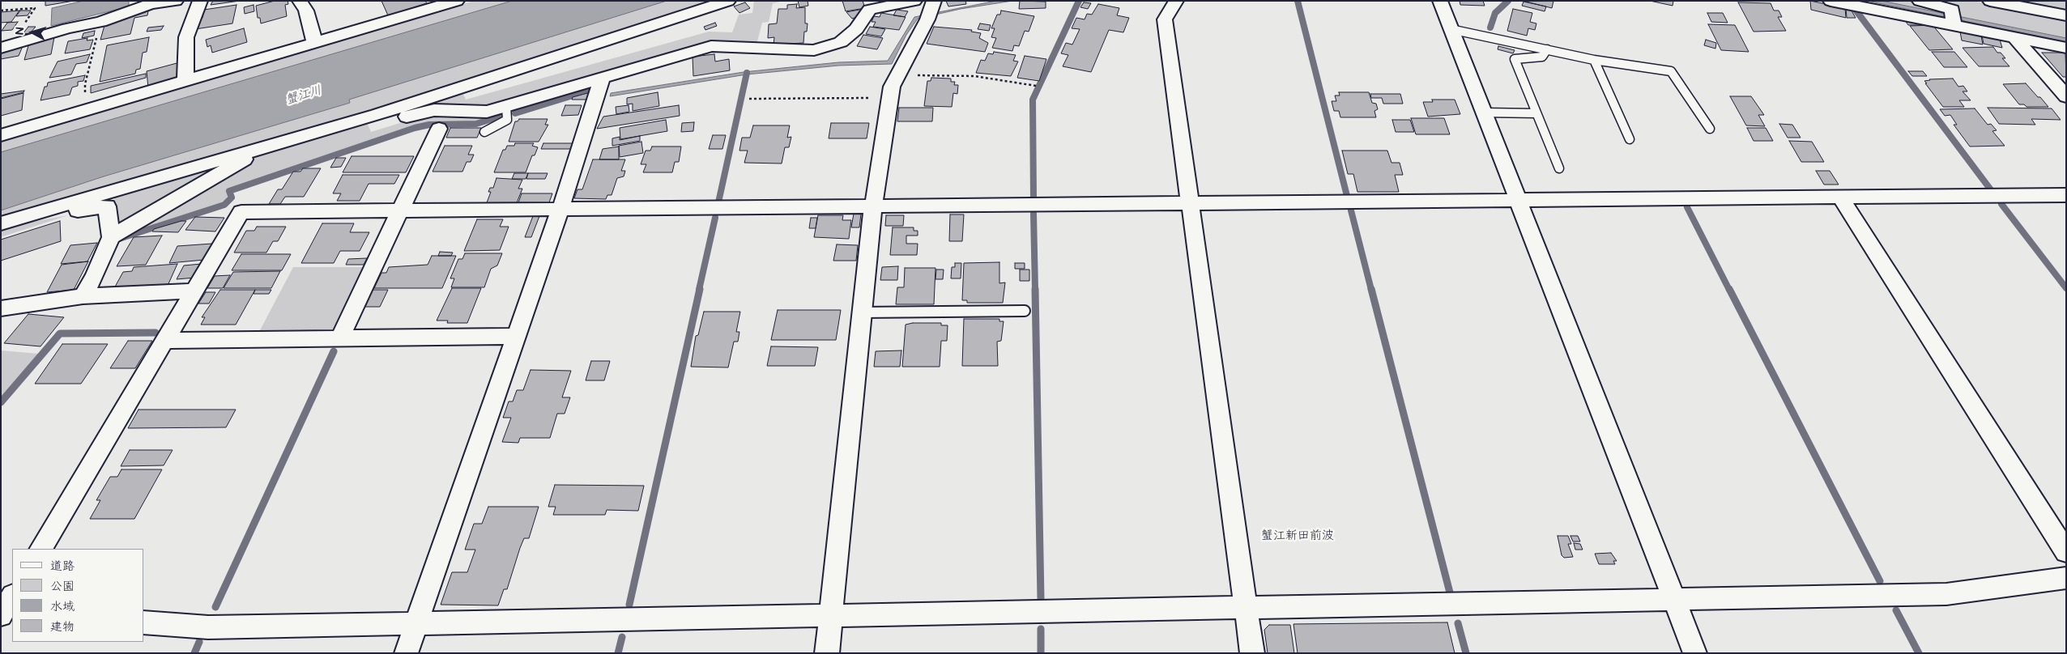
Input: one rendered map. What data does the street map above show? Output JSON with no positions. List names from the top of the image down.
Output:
{
  "districts": ["蟹江新田前波"],
  "water": ["蟹江川"],
  "legend": [
    "道路",
    "公園",
    "水域",
    "建物"
  ],
  "north": "left"
}
